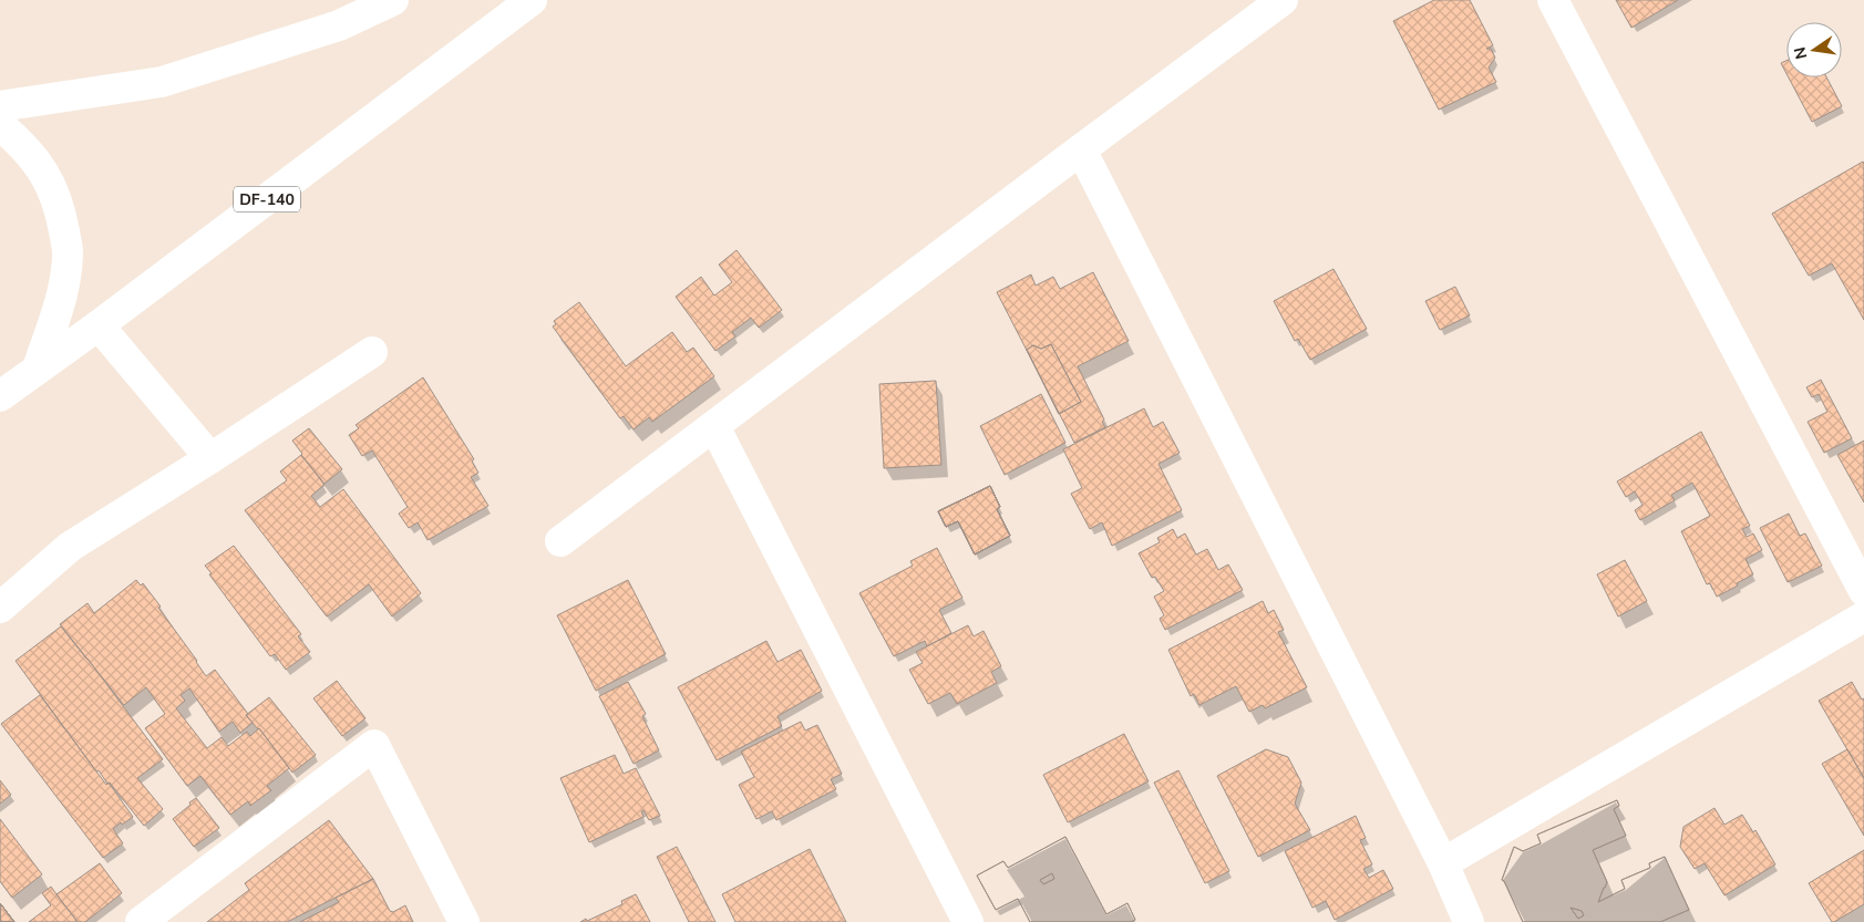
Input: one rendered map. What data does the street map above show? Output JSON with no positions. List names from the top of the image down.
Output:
{
  "streets": {
    "street": ["DF-140"]
  },
  "north": "left"
}
